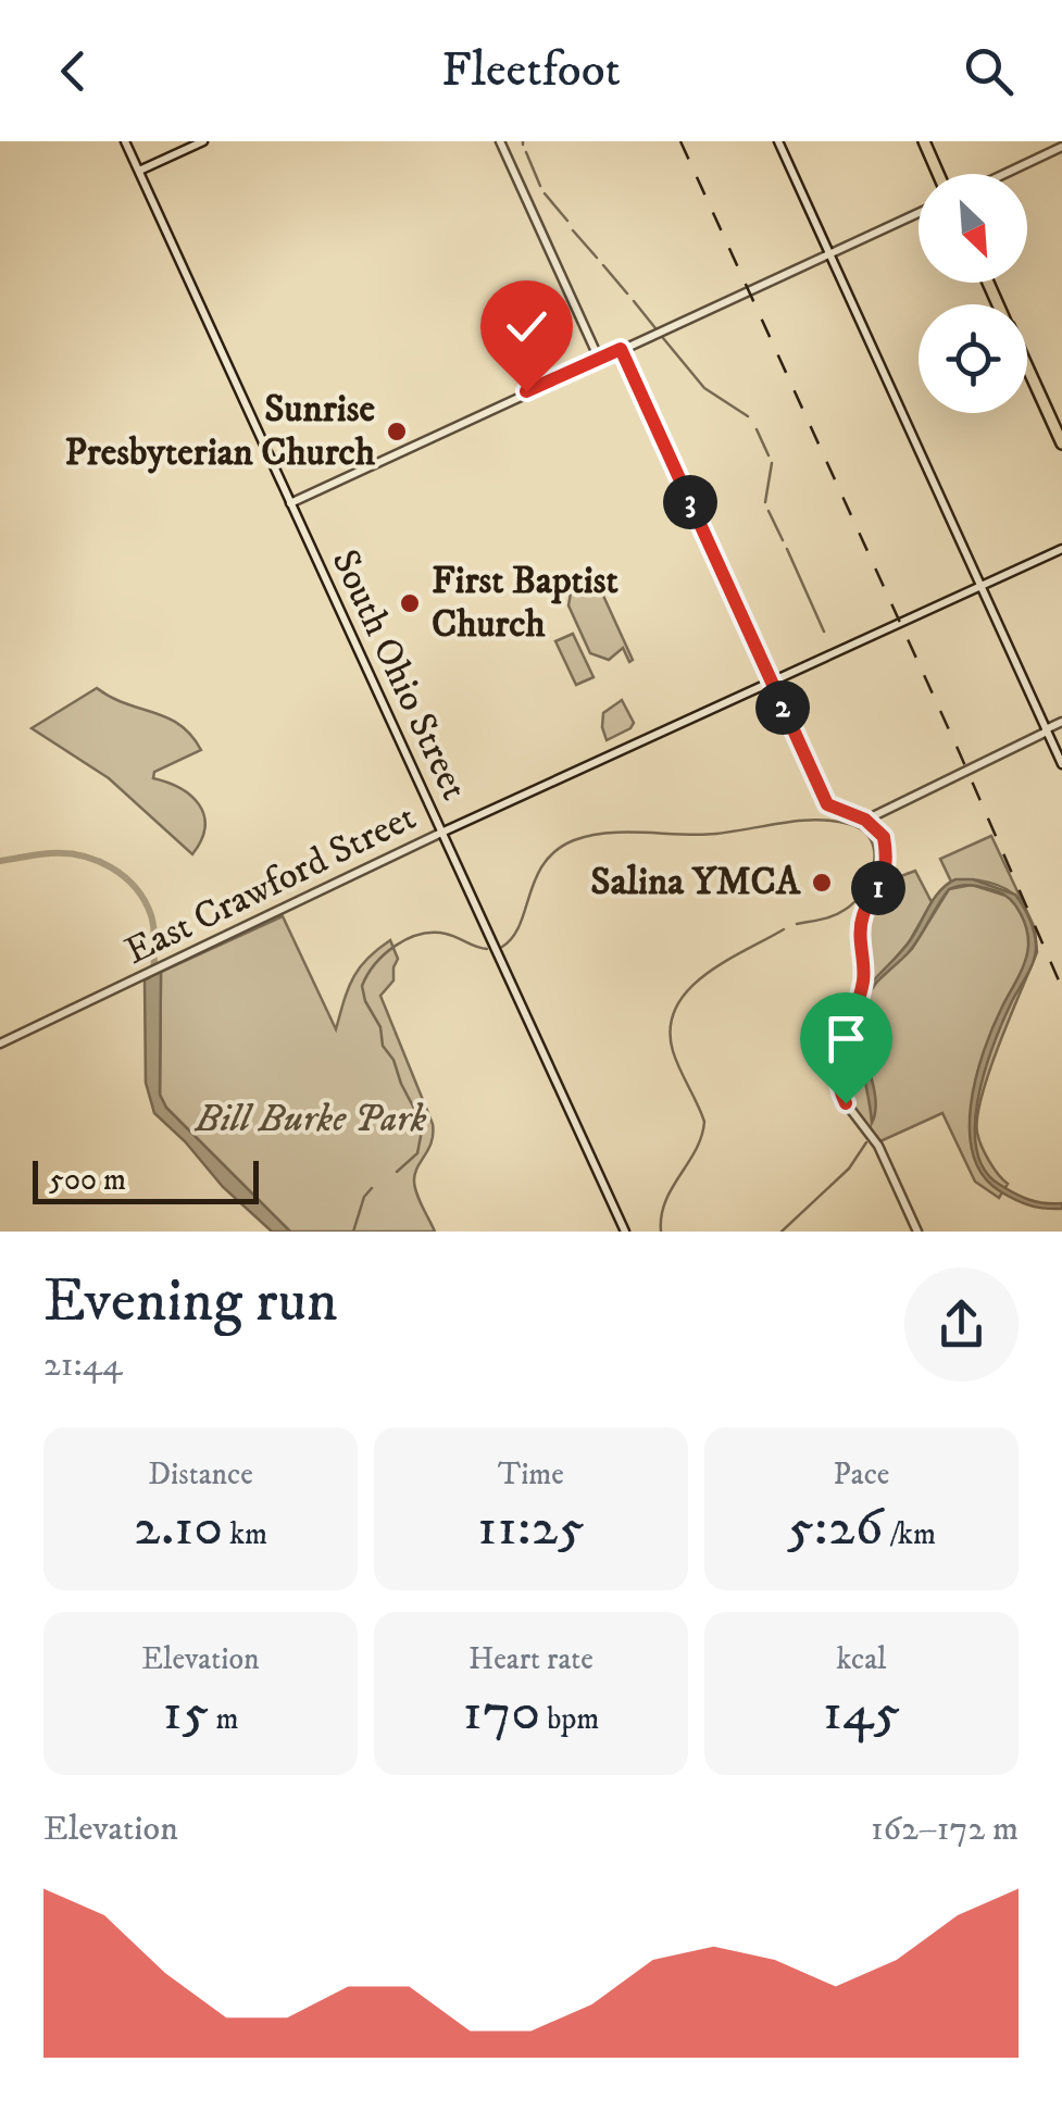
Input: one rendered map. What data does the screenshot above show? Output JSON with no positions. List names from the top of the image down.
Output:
{
  "streets": {
    "street": ["South Ohio Street", "East Crawford Street"]
  },
  "crossings": [
    ["South Ohio Street", "East Crawford Street"]
  ],
  "parks": ["Bill Burke Park"],
  "places": ["Sunrise Presbyterian Church", "First Baptist Church", "Salina YMCA"],
  "scale_bar": "500 m",
  "north": "bottom right",
  "page": {
    "header": "Fleetfoot",
    "pins": ["3", "2", "1"],
    "scale": "500 m",
    "heading": ["Evening run", "21:44"],
    "stats": [
      ["Distance", "2.10 km"],
      ["Time", "11:25"],
      ["Pace", "5:26 /km"],
      ["Elevation", "15 m"],
      ["Heart rate", "170 bpm"],
      ["kcal", "145"]
    ],
    "chart": ["Elevation", "162–172 m"]
  }
}
